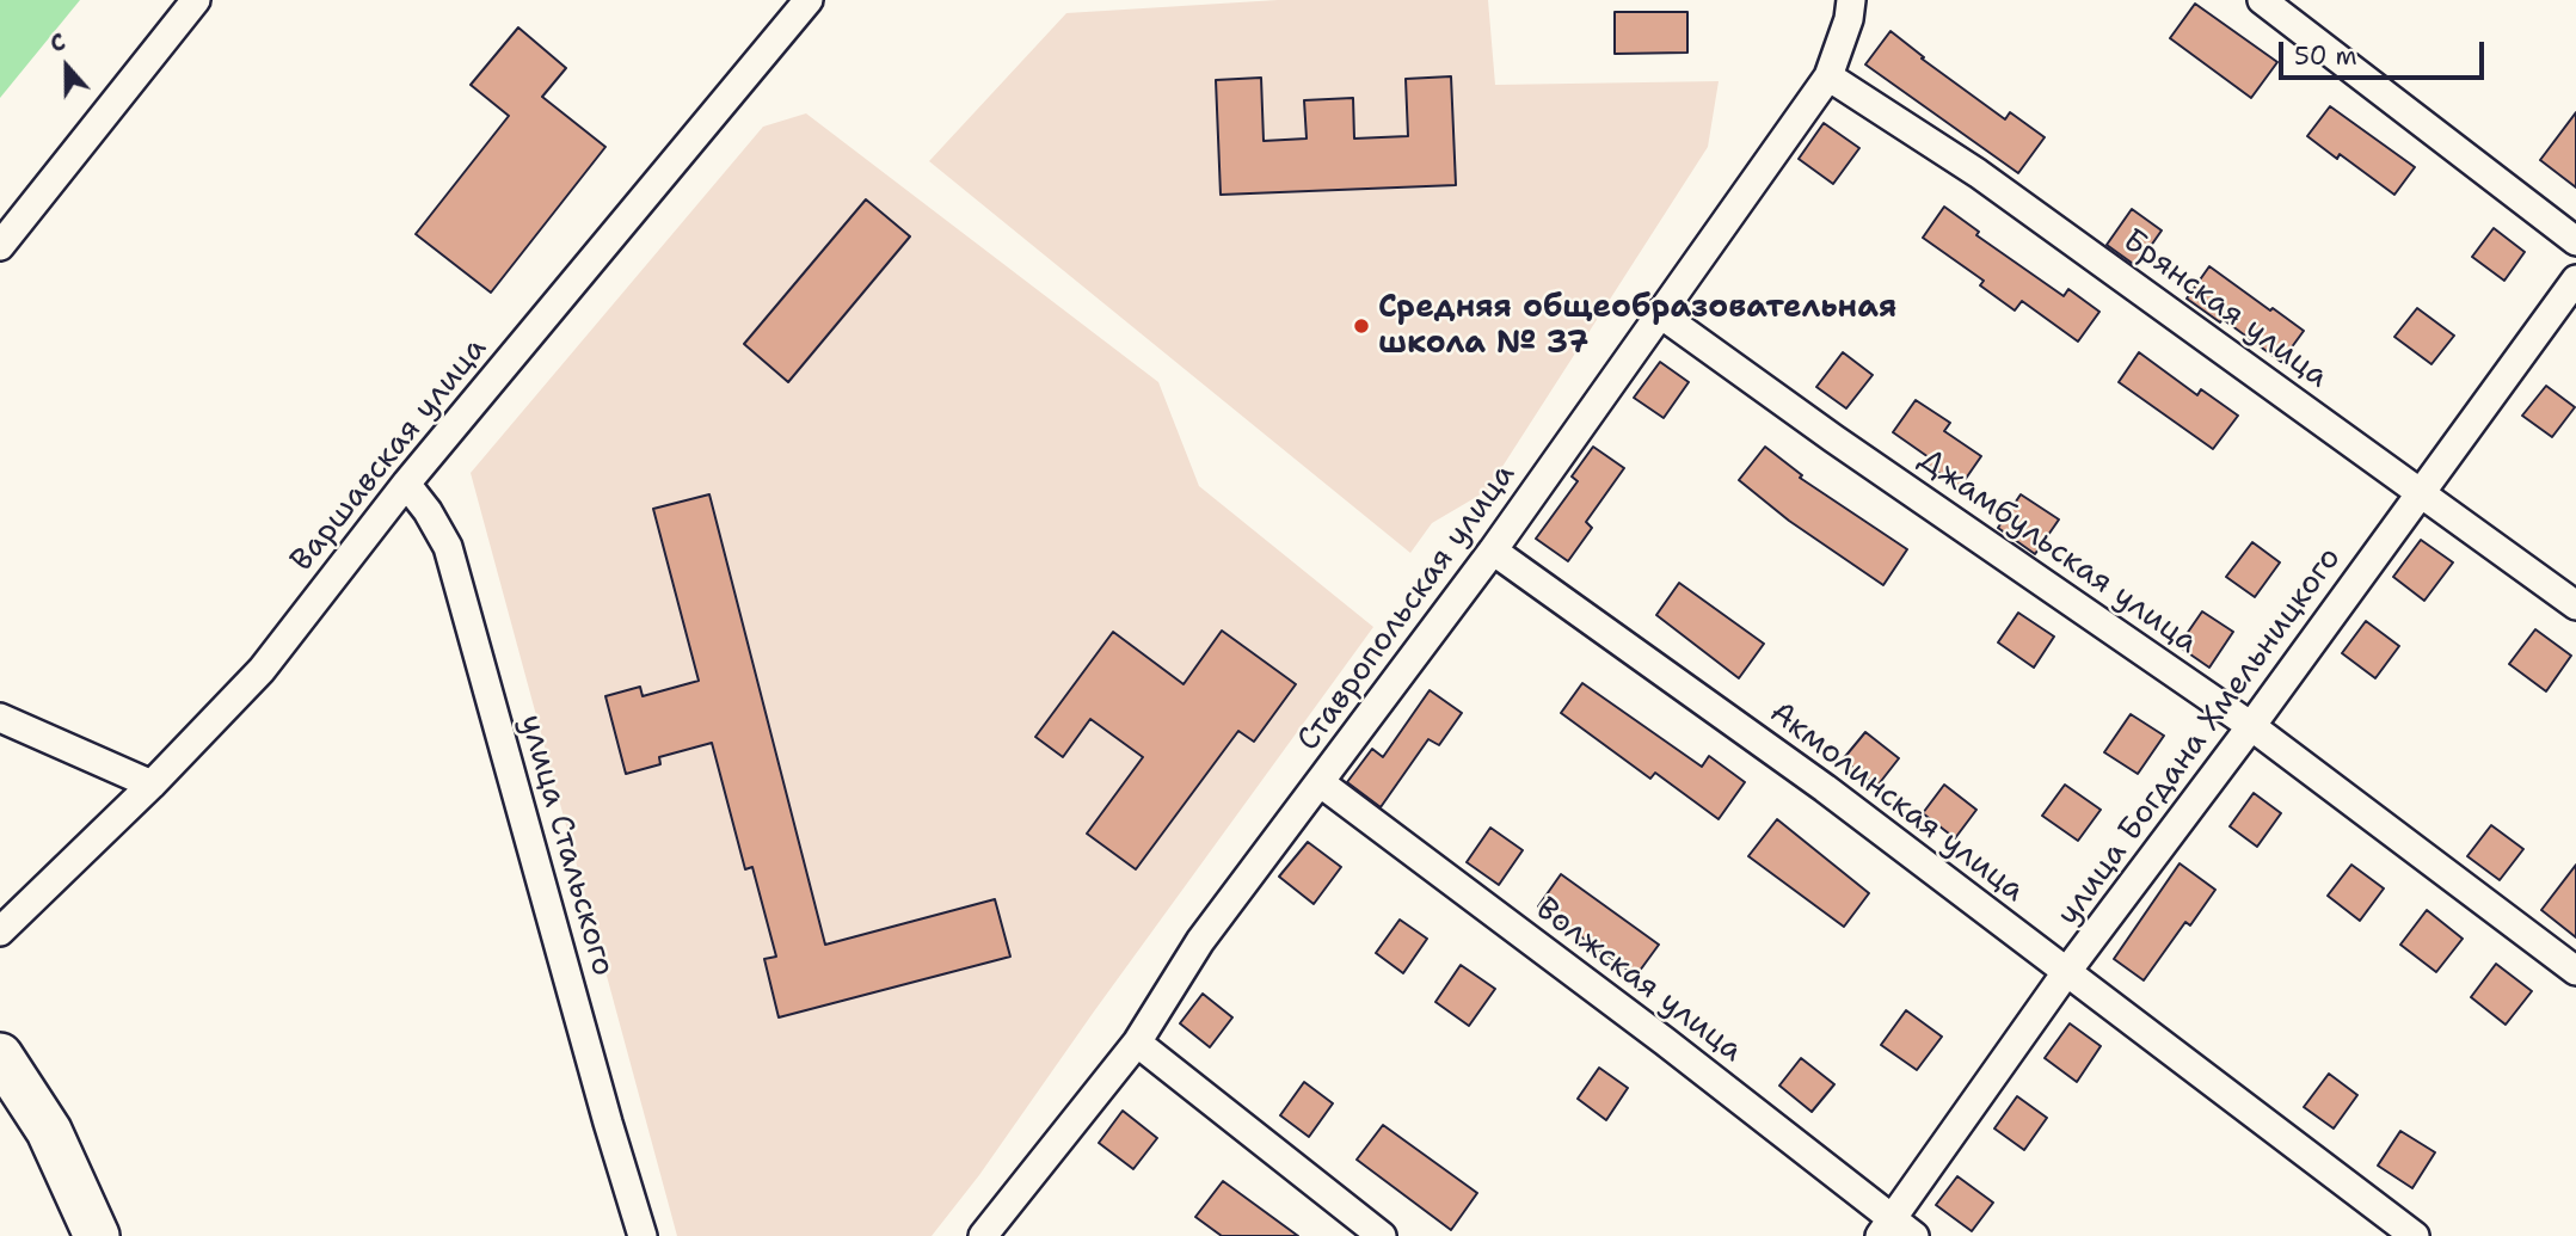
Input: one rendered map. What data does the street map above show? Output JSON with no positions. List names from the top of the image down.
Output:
{
  "streets": {
    "street": [
      "Брянская улица",
      "Варшавская улица",
      "Джамбульская улица",
      "Ставропольская улица",
      "улица Богдана Хмельницкого",
      "Акмолинская улица",
      "улица Стальского",
      "Волжская улица"
    ]
  },
  "crossings": [
    ["Брянская улица", "Ставропольская улица"],
    ["Брянская улица", "улица Богдана Хмельницкого"],
    ["Варшавская улица", "улица Стальского"],
    ["Джамбульская улица", "Ставропольская улица"],
    ["Джамбульская улица", "улица Богдана Хмельницкого"],
    ["Ставропольская улица", "Акмолинская улица"],
    ["Ставропольская улица", "Волжская улица"],
    ["улица Богдана Хмельницкого", "Акмолинская улица"],
    ["улица Богдана Хмельницкого", "Волжская улица"]
  ],
  "places": ["Средняя общеобразовательная школа № 37"],
  "scale_bar": "50 m",
  "north": "top"
}
